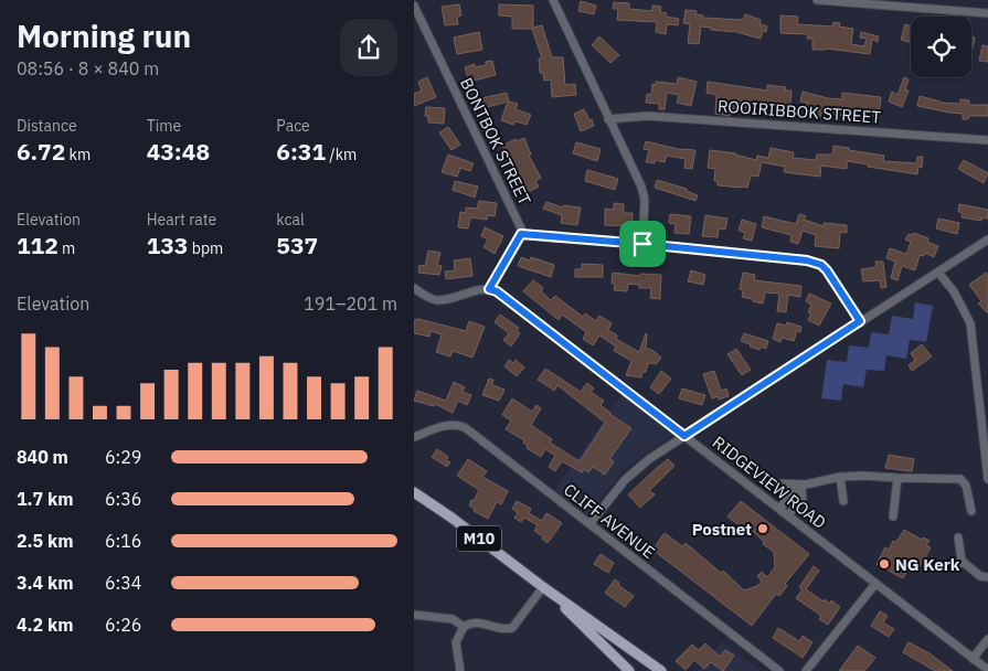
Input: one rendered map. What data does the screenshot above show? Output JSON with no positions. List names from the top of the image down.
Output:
{
  "streets": {
    "main road": ["M10"],
    "street": [
      "ROOIRIBBOK STREET",
      "BONTBOK STREET",
      "RIDGEVIEW ROAD",
      "CLIFF AVENUE"
    ]
  },
  "places": ["Postnet", "NG Kerk"],
  "page": {
    "heading": ["Morning run", "08:56 · 8 × 840 m"],
    "stats": [
      ["Distance", "6.72 km"],
      ["Time", "43:48"],
      ["Pace", "6:31 /km"],
      ["Elevation", "112 m"],
      ["Heart rate", "133 bpm"],
      ["kcal", "537"]
    ],
    "chart": ["Elevation", "191–201 m"],
    "list": [
      {
        "name": "840 m",
        "note": "6:29"
      },
      {
        "name": "1.7 km",
        "note": "6:36"
      },
      {
        "name": "2.5 km",
        "note": "6:16"
      },
      {
        "name": "3.4 km",
        "note": "6:34"
      },
      {
        "name": "4.2 km",
        "note": "6:26"
      }
    ]
  }
}
